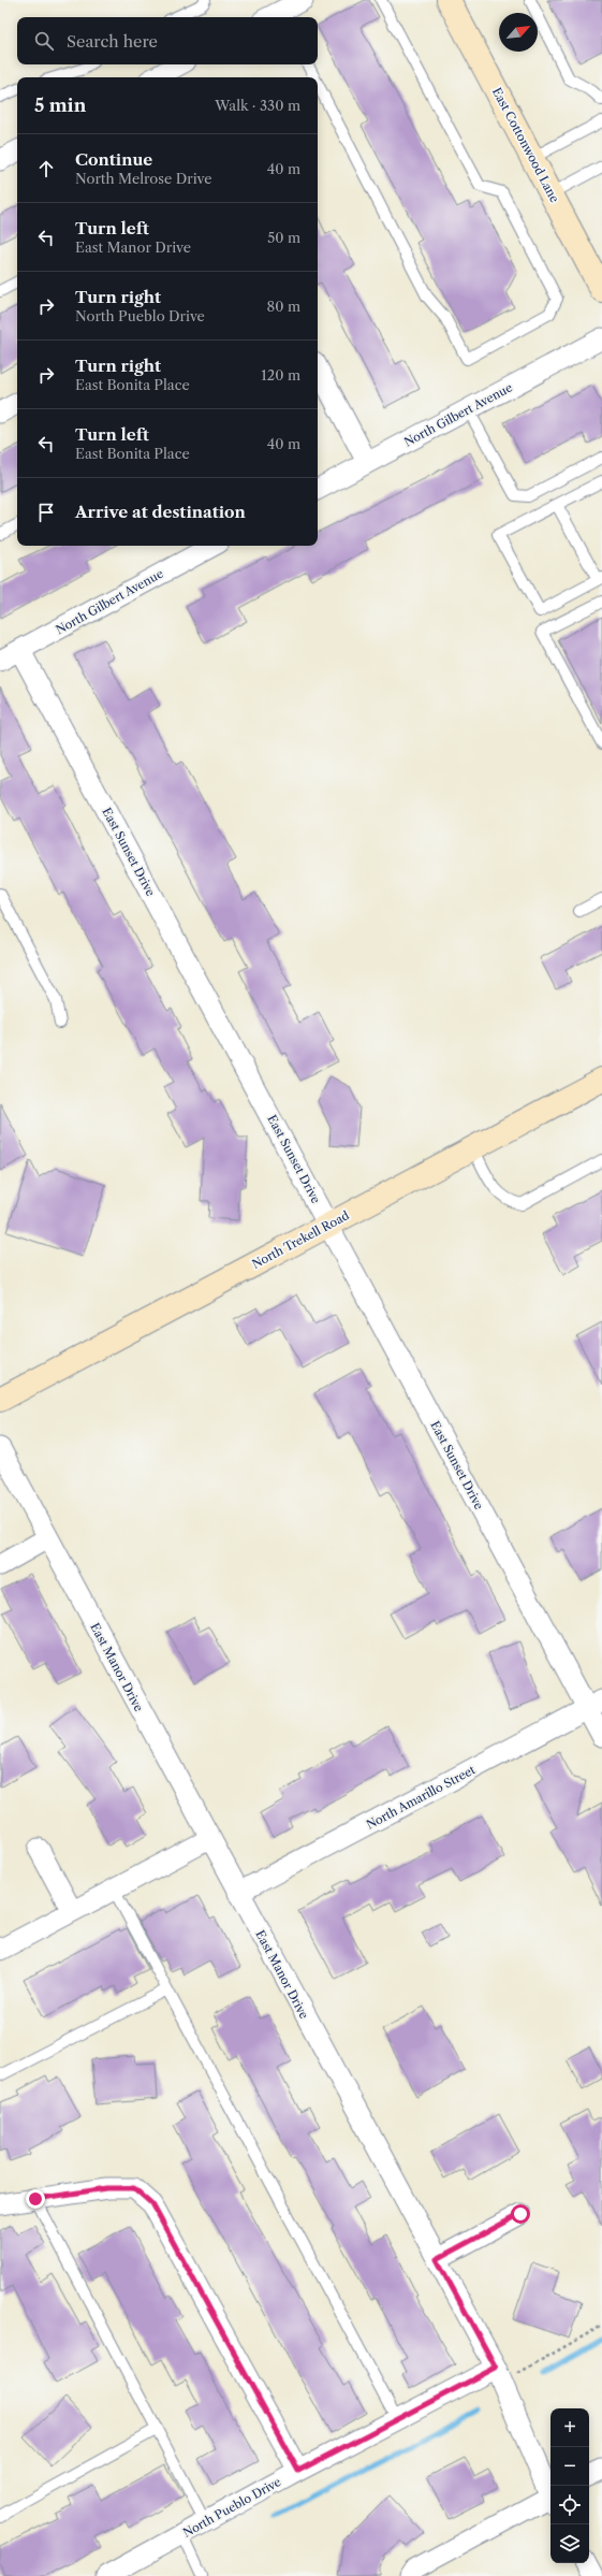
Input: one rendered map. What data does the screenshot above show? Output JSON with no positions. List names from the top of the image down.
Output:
{
  "streets": {
    "main road": ["East Cottonwood Lane", "North Trekell Road"],
    "street": [
      "North Gilbert Avenue",
      "East Sunset Drive",
      "East Manor Drive",
      "North Amarillo Street",
      "North Pueblo Drive"
    ]
  },
  "crossings": [
    ["North Gilbert Avenue", "East Sunset Drive"],
    ["East Sunset Drive", "North Trekell Road"],
    ["East Sunset Drive", "North Amarillo Street"],
    ["East Manor Drive", "North Amarillo Street"],
    ["East Manor Drive", "North Pueblo Drive"]
  ],
  "north": "top right",
  "page": {
    "search": "Search here",
    "heading": ["5 min", "Walk · 330 m"],
    "list": [
      ["Continue", "North Melrose Drive", "40 m"],
      ["Turn left", "East Manor Drive", "50 m"],
      ["Turn right", "North Pueblo Drive", "80 m"],
      ["Turn right", "East Bonita Place", "120 m"],
      ["Turn left", "East Bonita Place", "40 m"],
      "Arrive at destination"
    ],
    "map_buttons": ["+", "−"]
  }
}
